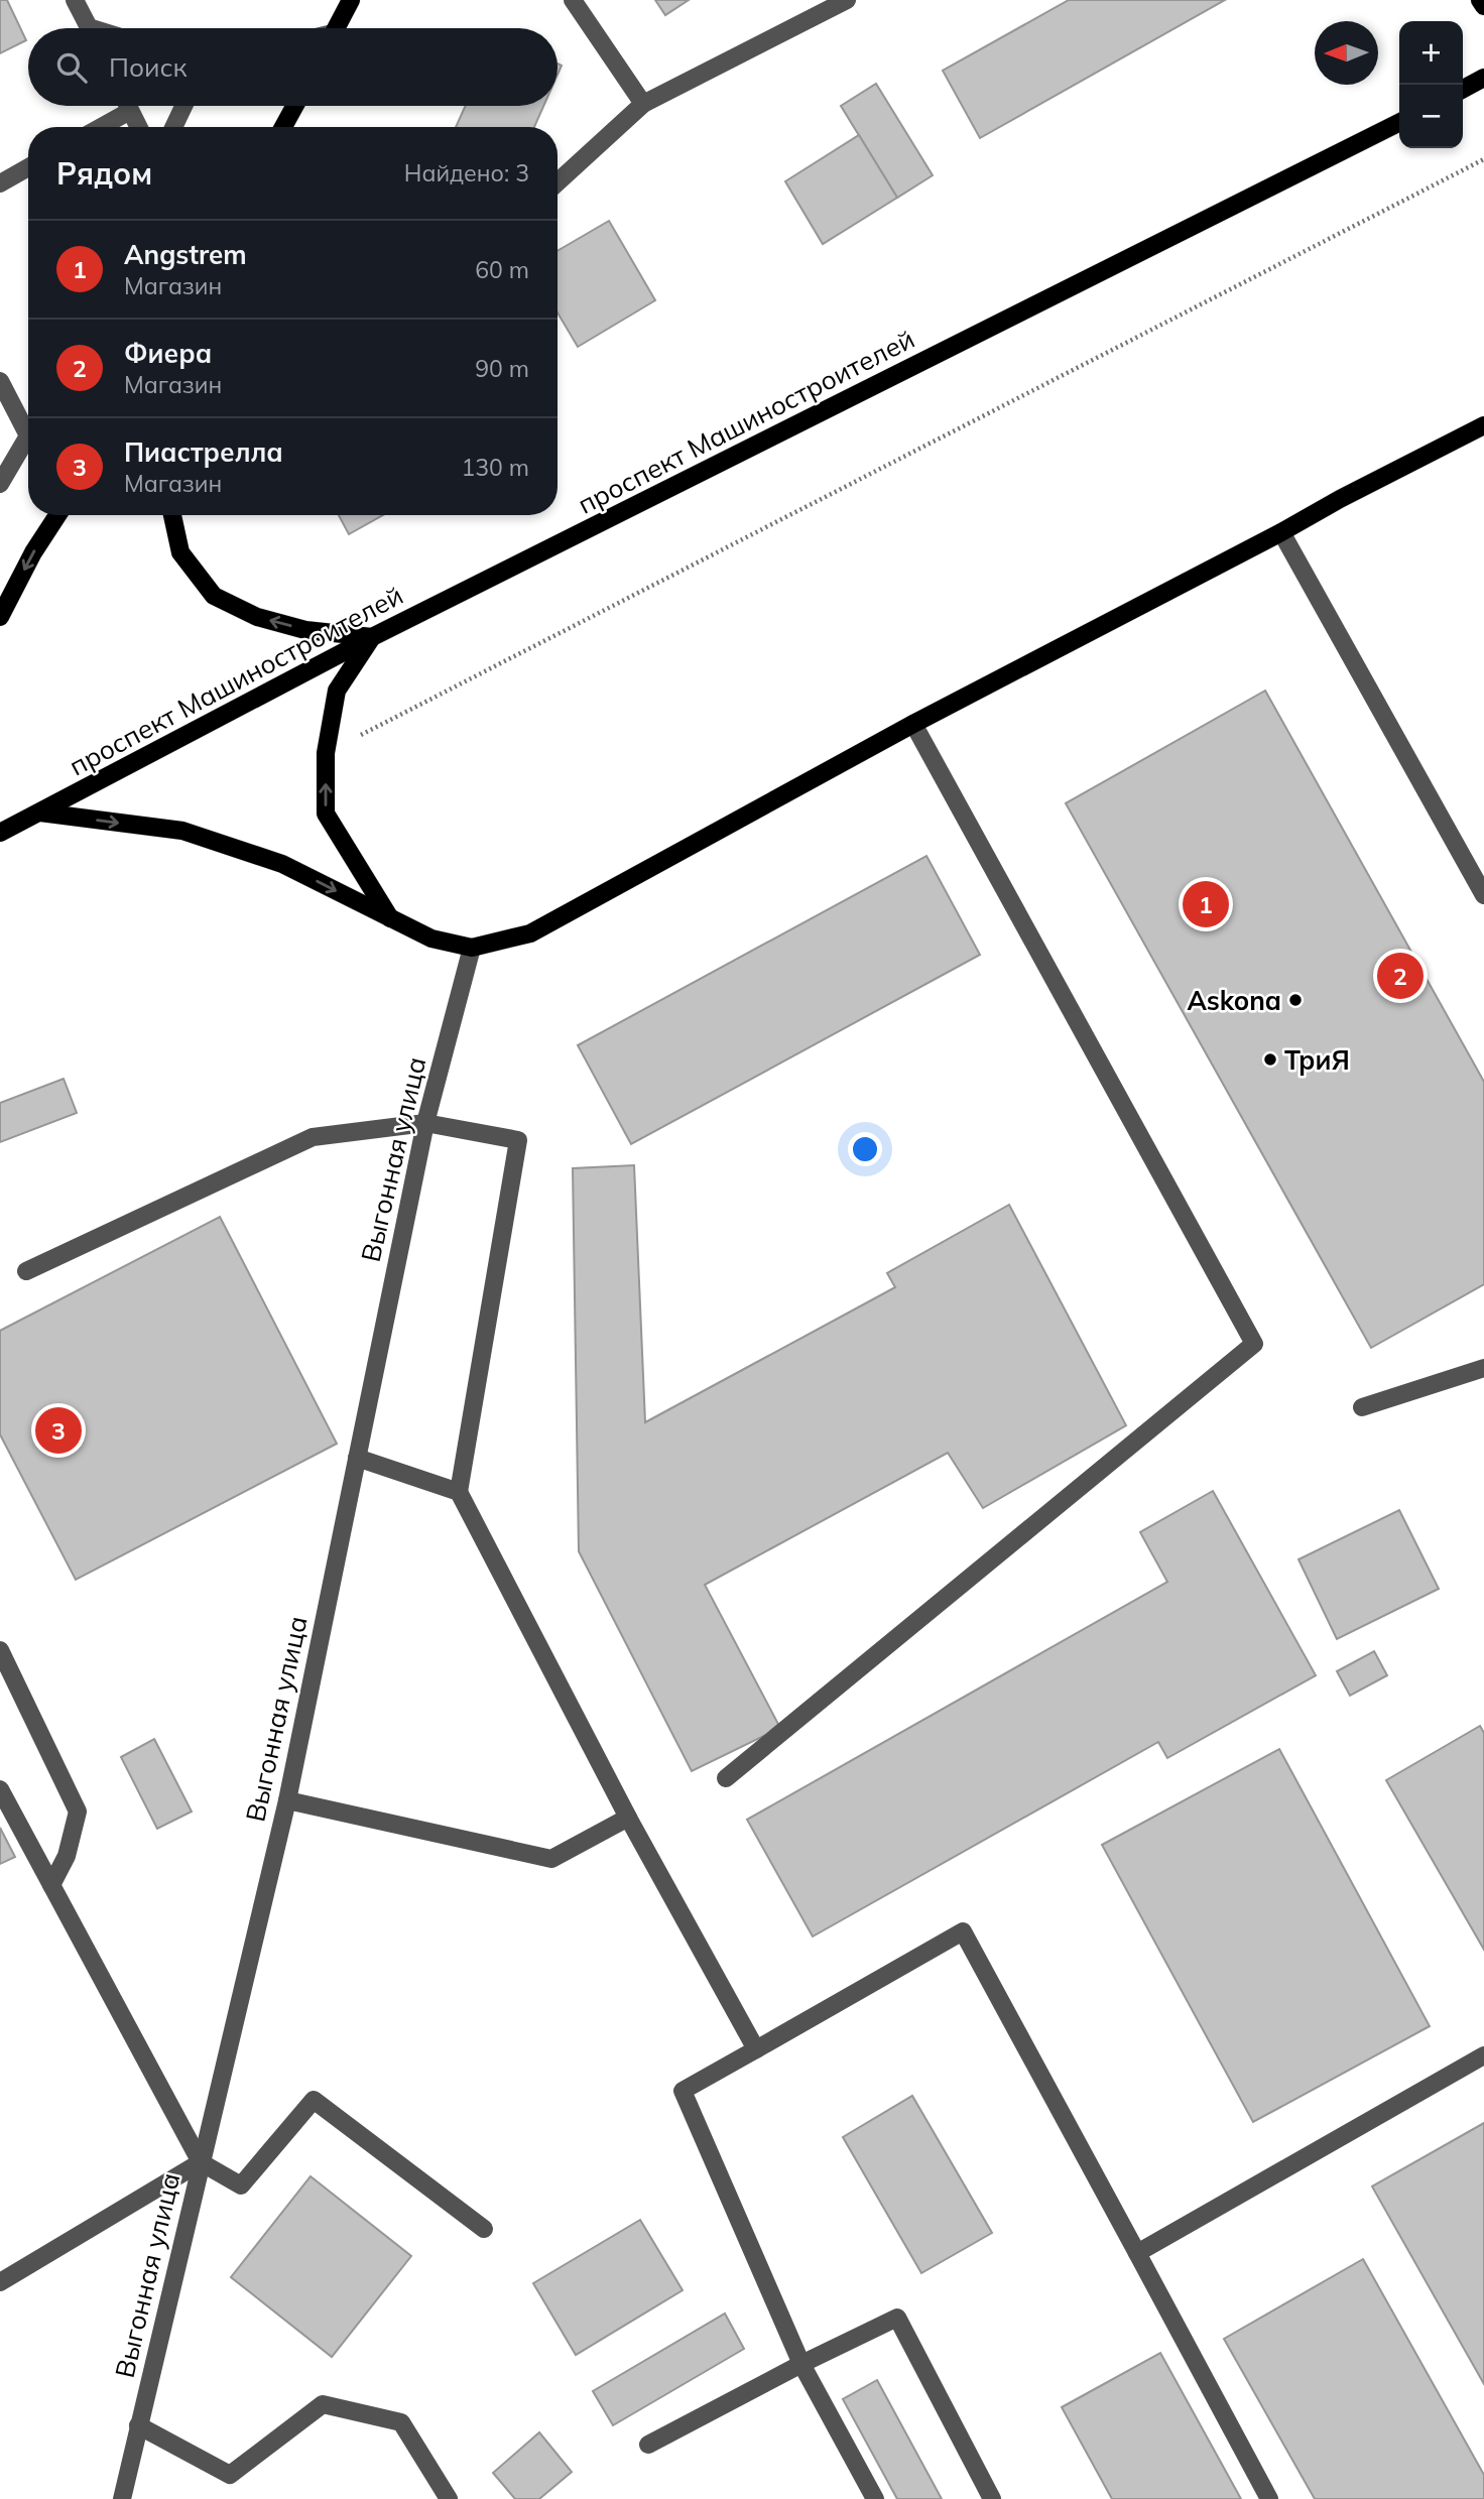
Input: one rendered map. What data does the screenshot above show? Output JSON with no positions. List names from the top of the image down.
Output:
{
  "streets": {
    "main road": ["проспект Машиностроителей"],
    "street": ["Выгонная улица"]
  },
  "places": ["Askona", "ТриЯ"],
  "north": "left",
  "page": {
    "map_buttons": ["+", "−"],
    "search": "Поиск",
    "heading": ["Рядом", "Найдено: 3"],
    "list": [
      {
        "mark": "1",
        "name": "Angstrem",
        "note": "Магазин",
        "value": "60 m"
      },
      {
        "mark": "2",
        "name": "Фиера",
        "note": "Магазин",
        "value": "90 m"
      },
      {
        "mark": "3",
        "name": "Пиастрелла",
        "note": "Магазин",
        "value": "130 m"
      }
    ],
    "pins": ["1", "2", "3"]
  }
}
